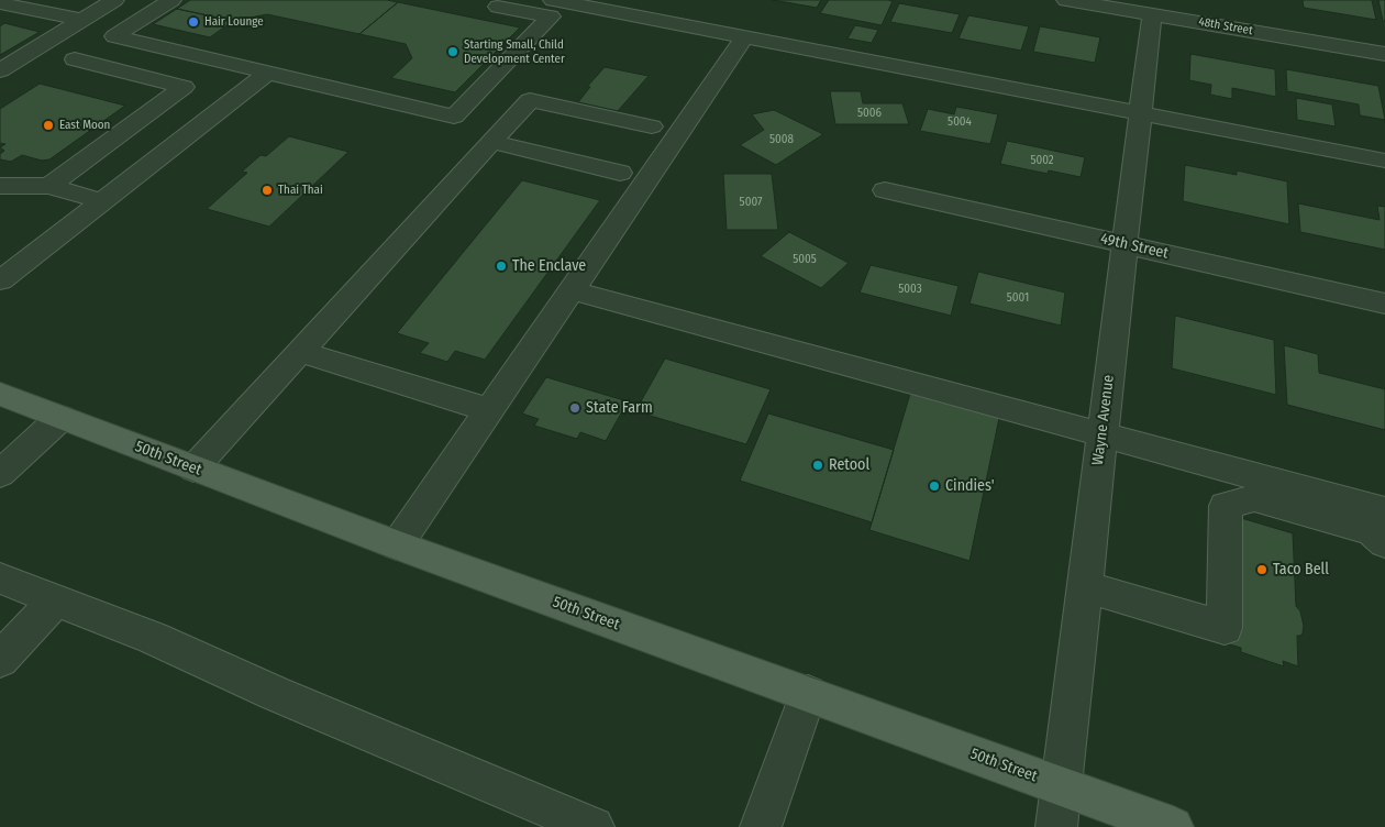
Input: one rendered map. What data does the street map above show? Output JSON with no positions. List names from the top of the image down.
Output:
{
  "streets": {
    "main road": ["50th Street"],
    "street": ["48th Street", "49th Street", "Wayne Avenue"]
  },
  "crossings": [
    ["48th Street", "Wayne Avenue"],
    ["49th Street", "Wayne Avenue"],
    ["Wayne Avenue", "50th Street"]
  ],
  "places": [
    "Hair Lounge",
    "Starting Small, Child Development Center",
    "East Moon",
    "Thai Thai",
    "The Enclave",
    "State Farm",
    "Retool",
    "Cindies'",
    "Taco Bell"
  ],
  "house_numbers": [
    "5006",
    "5004",
    "5008",
    "5002",
    "5007",
    "5005",
    "5003",
    "5001"
  ]
}
